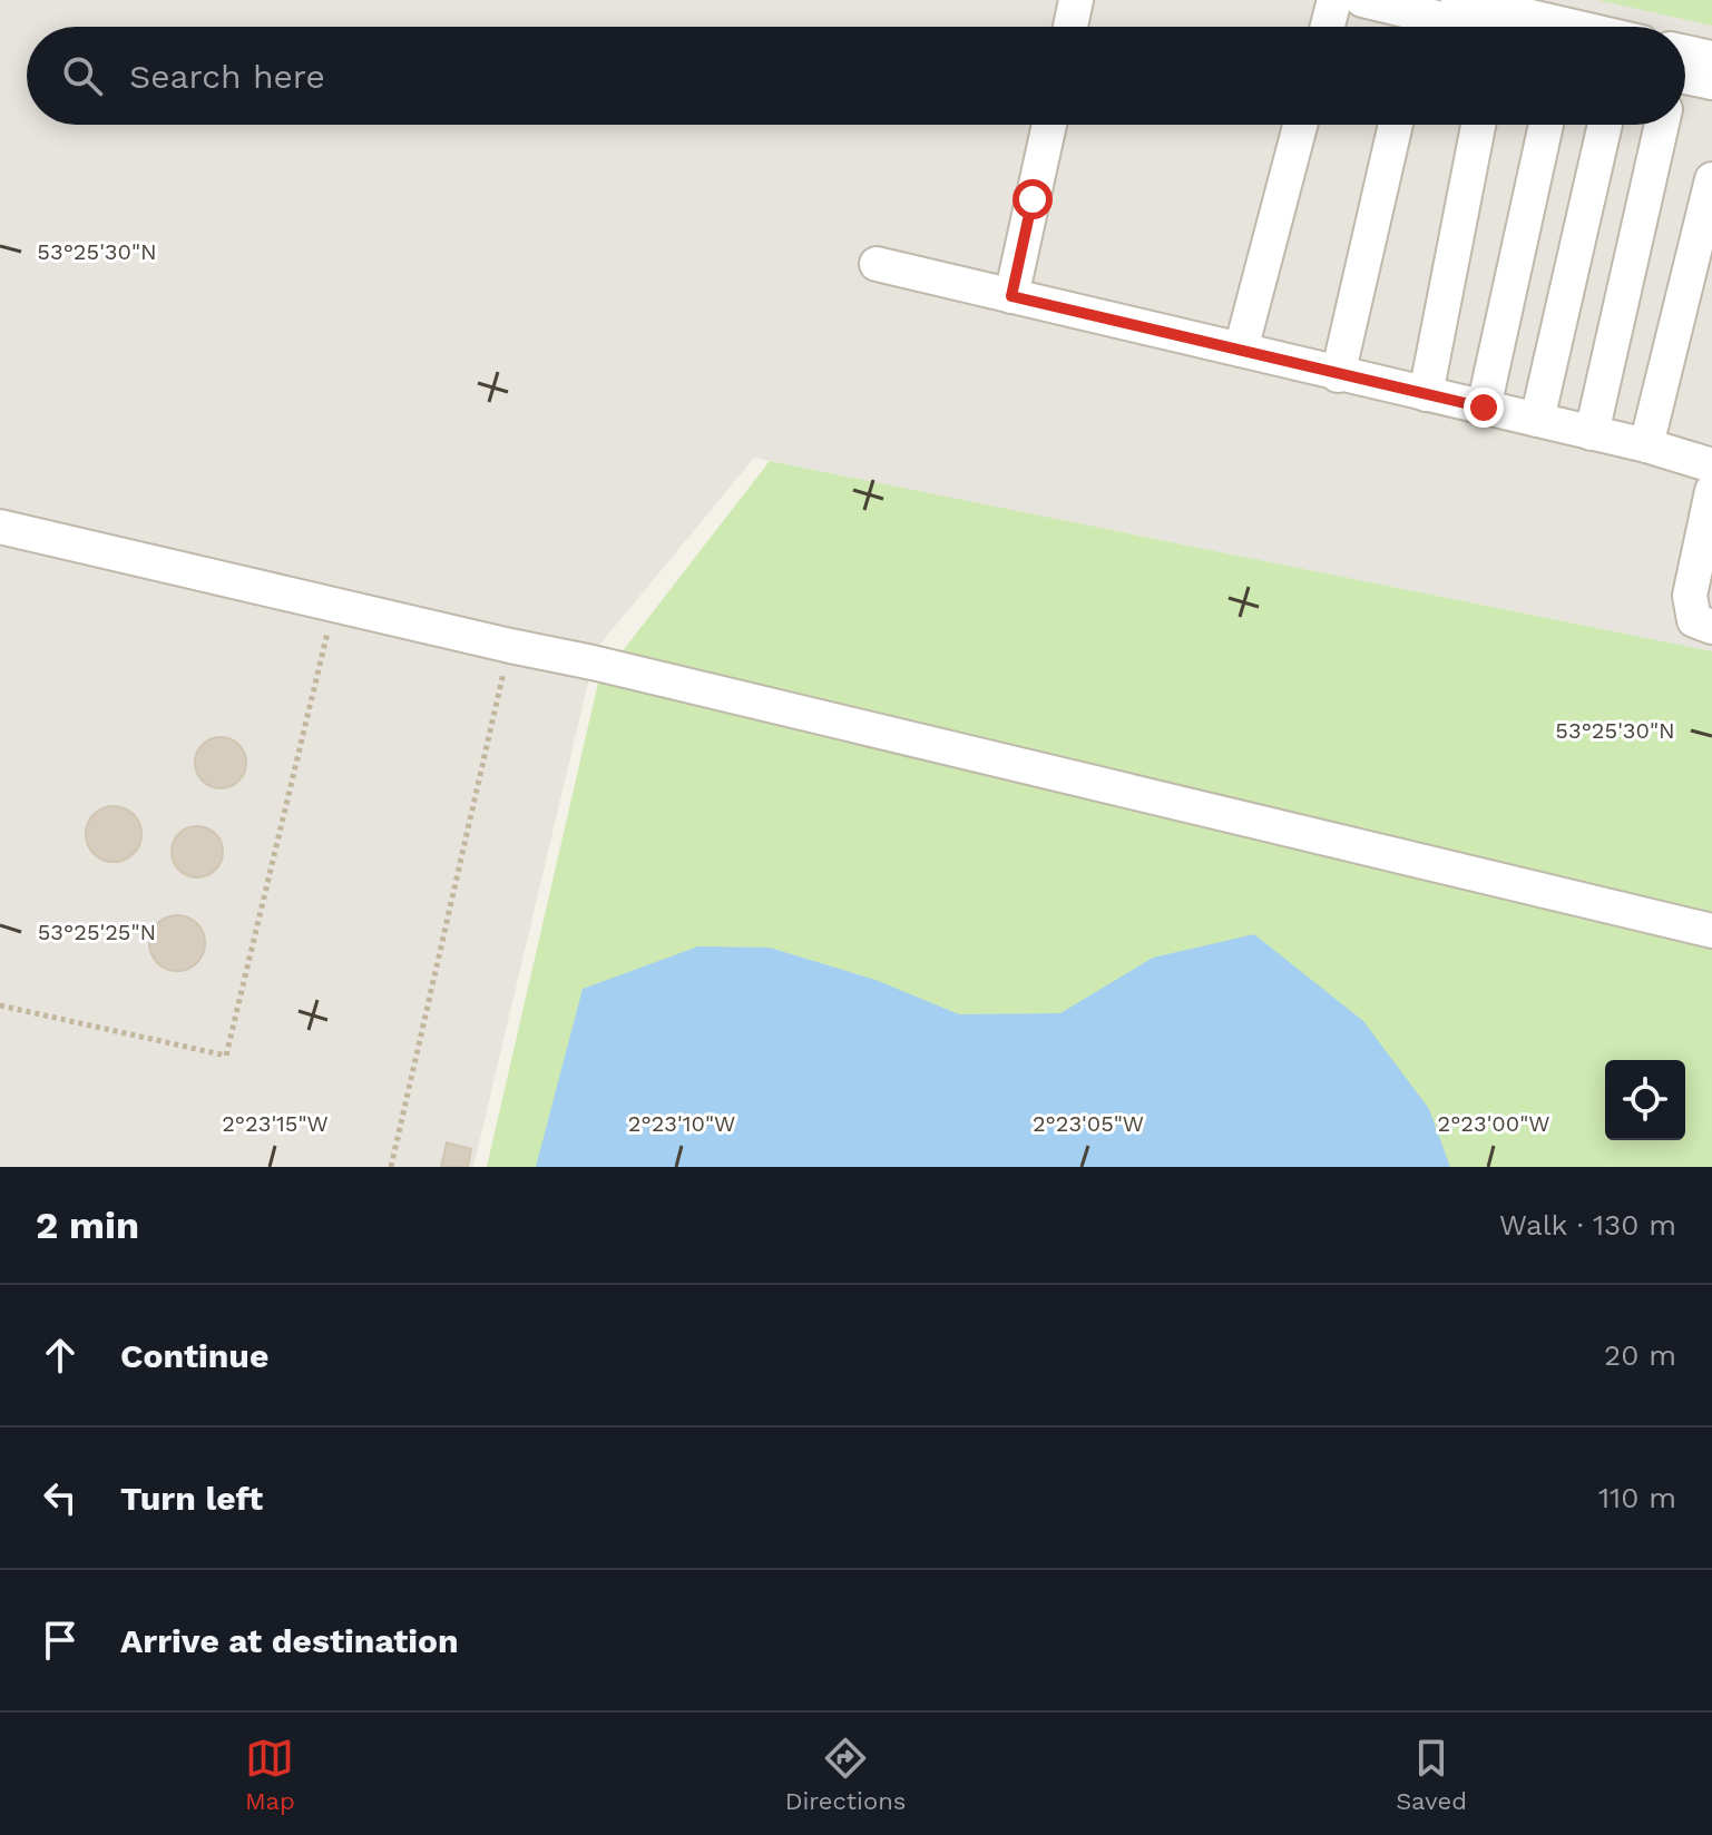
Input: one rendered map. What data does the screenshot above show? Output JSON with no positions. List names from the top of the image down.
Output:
{
  "page": {
    "search": "Search here",
    "heading": ["2 min", "Walk · 130 m"],
    "list": [
      ["Continue", "20 m"],
      ["Turn left", "110 m"],
      "Arrive at destination"
    ],
    "nav": ["Map", "Directions", "Saved"]
  },
  "coordinates": [
    "53°25'30\"N",
    "53°25'25\"N",
    "2°23'15\"W",
    "2°23'10\"W",
    "2°23'05\"W",
    "2°23'00\"W"
  ]
}
